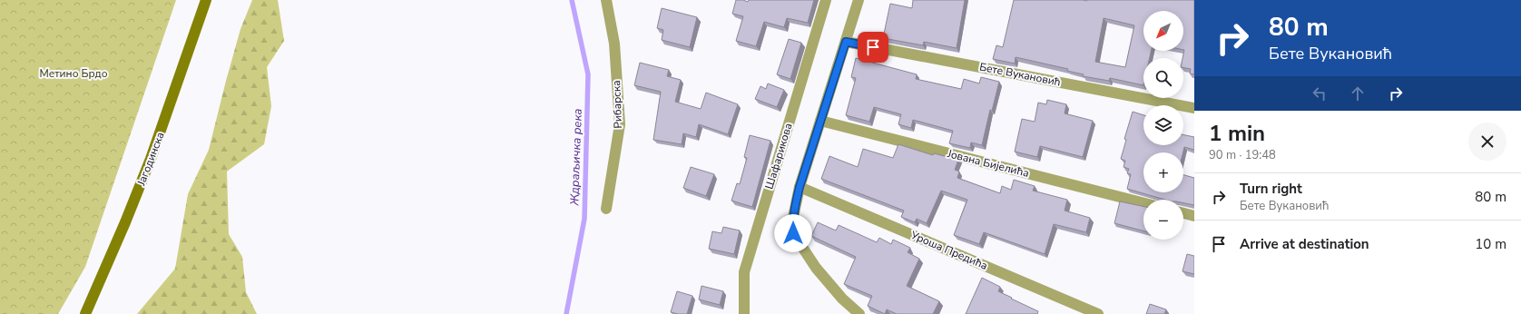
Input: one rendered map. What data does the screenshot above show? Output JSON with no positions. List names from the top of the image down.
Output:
{
  "streets": {
    "main road": ["Јагодинска"],
    "street": [
      "Бете Вукановић",
      "Рибарска",
      "Шафарикова",
      "Јована Бијелића",
      "Уроша Предића"
    ]
  },
  "water": ["Ждраљичка река"],
  "parks": ["Метино Брдо"],
  "north": "bottom left",
  "page": {
    "turn": ["80 m", "Бете Вукановић"],
    "map_buttons": ["+", "−"],
    "heading": ["1 min", "90 m · 19:48"],
    "list": [
      {
        "name": "Turn right",
        "note": "Бете Вукановић",
        "value": "80 m"
      },
      {
        "name": "Arrive at destination",
        "value": "10 m"
      }
    ]
  }
}
